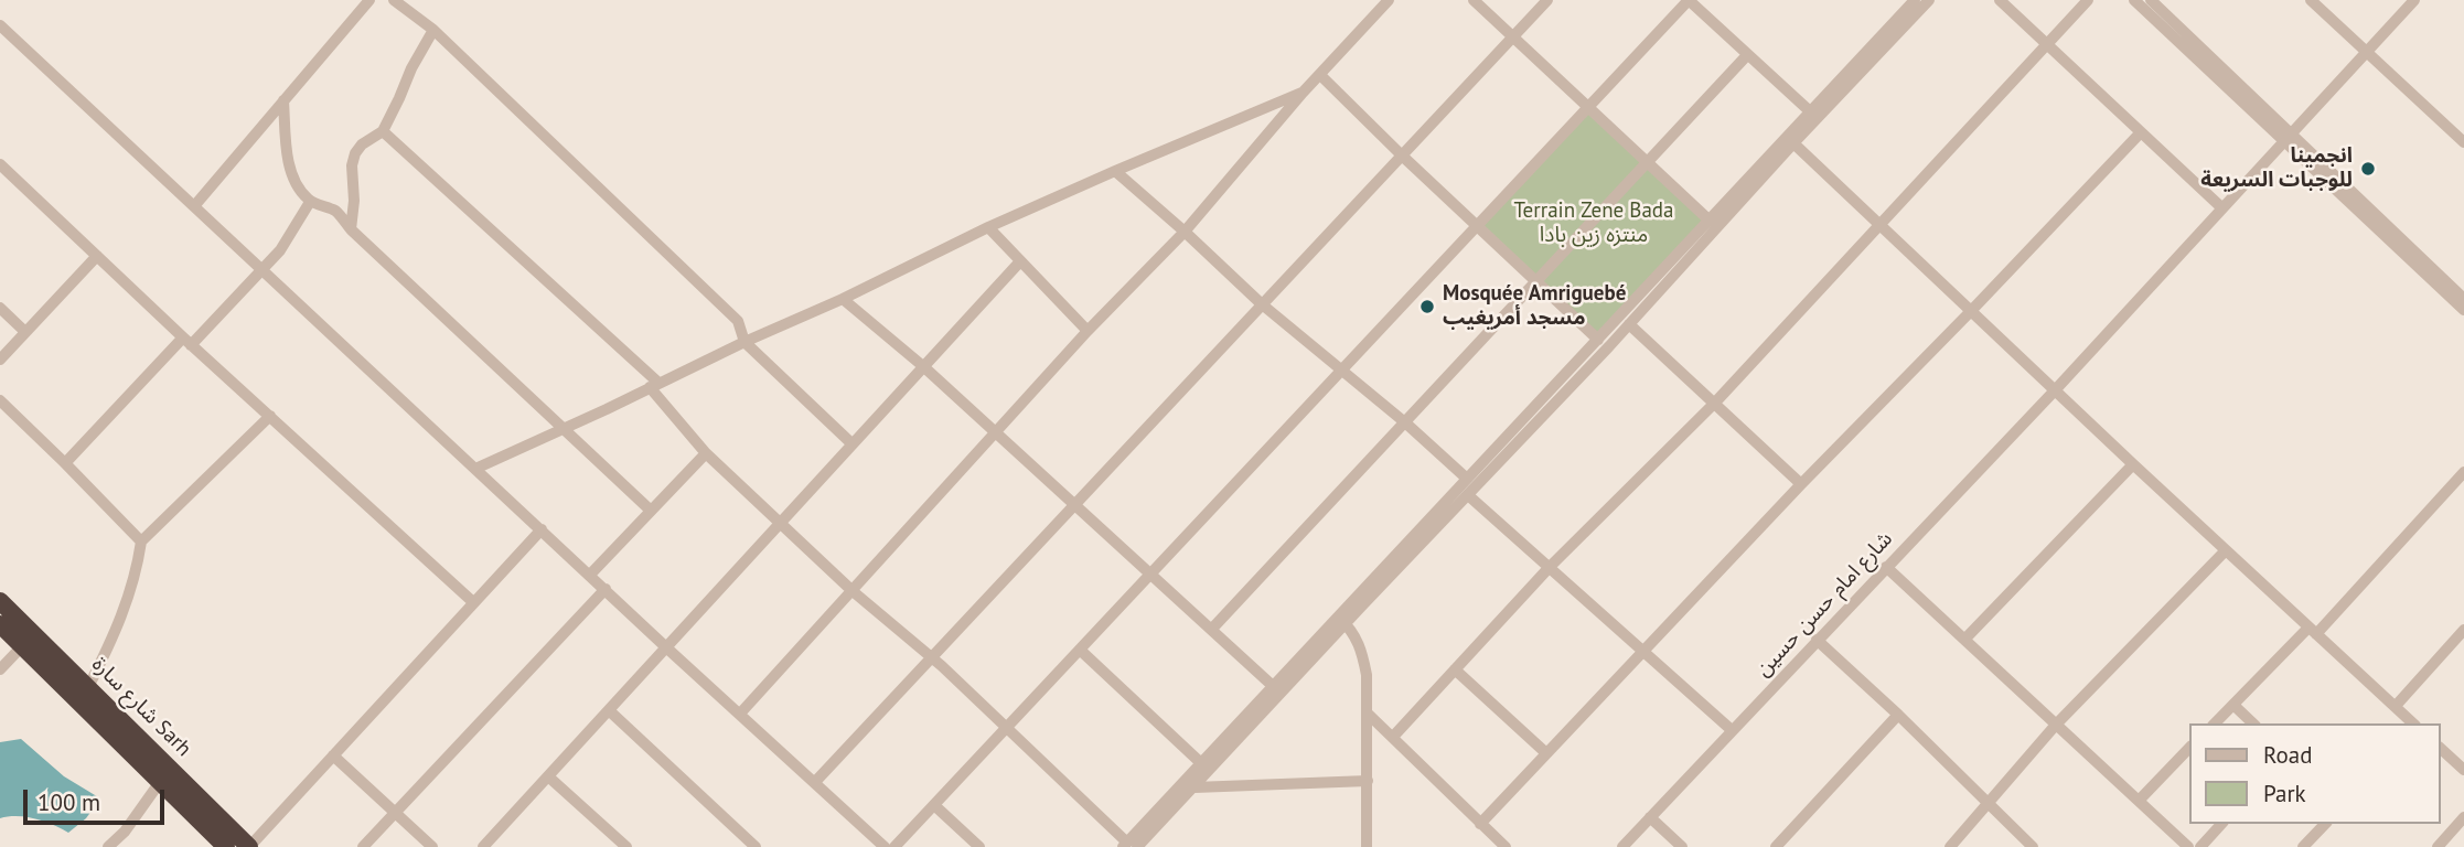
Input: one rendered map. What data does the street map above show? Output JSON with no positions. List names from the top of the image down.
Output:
{
  "streets": {
    "highway": ["شارع سارة Sarh"],
    "street": ["شارع امام حسن حسين"]
  },
  "parks": ["Terrain Zene Bada منتزه زين بادا"],
  "places": ["انجمينا للوجبات السريعة", "Mosquée Amriguebé مسجد أمريغيب"],
  "legend": ["Road", "Park"],
  "scale_bar": "100 m"
}
